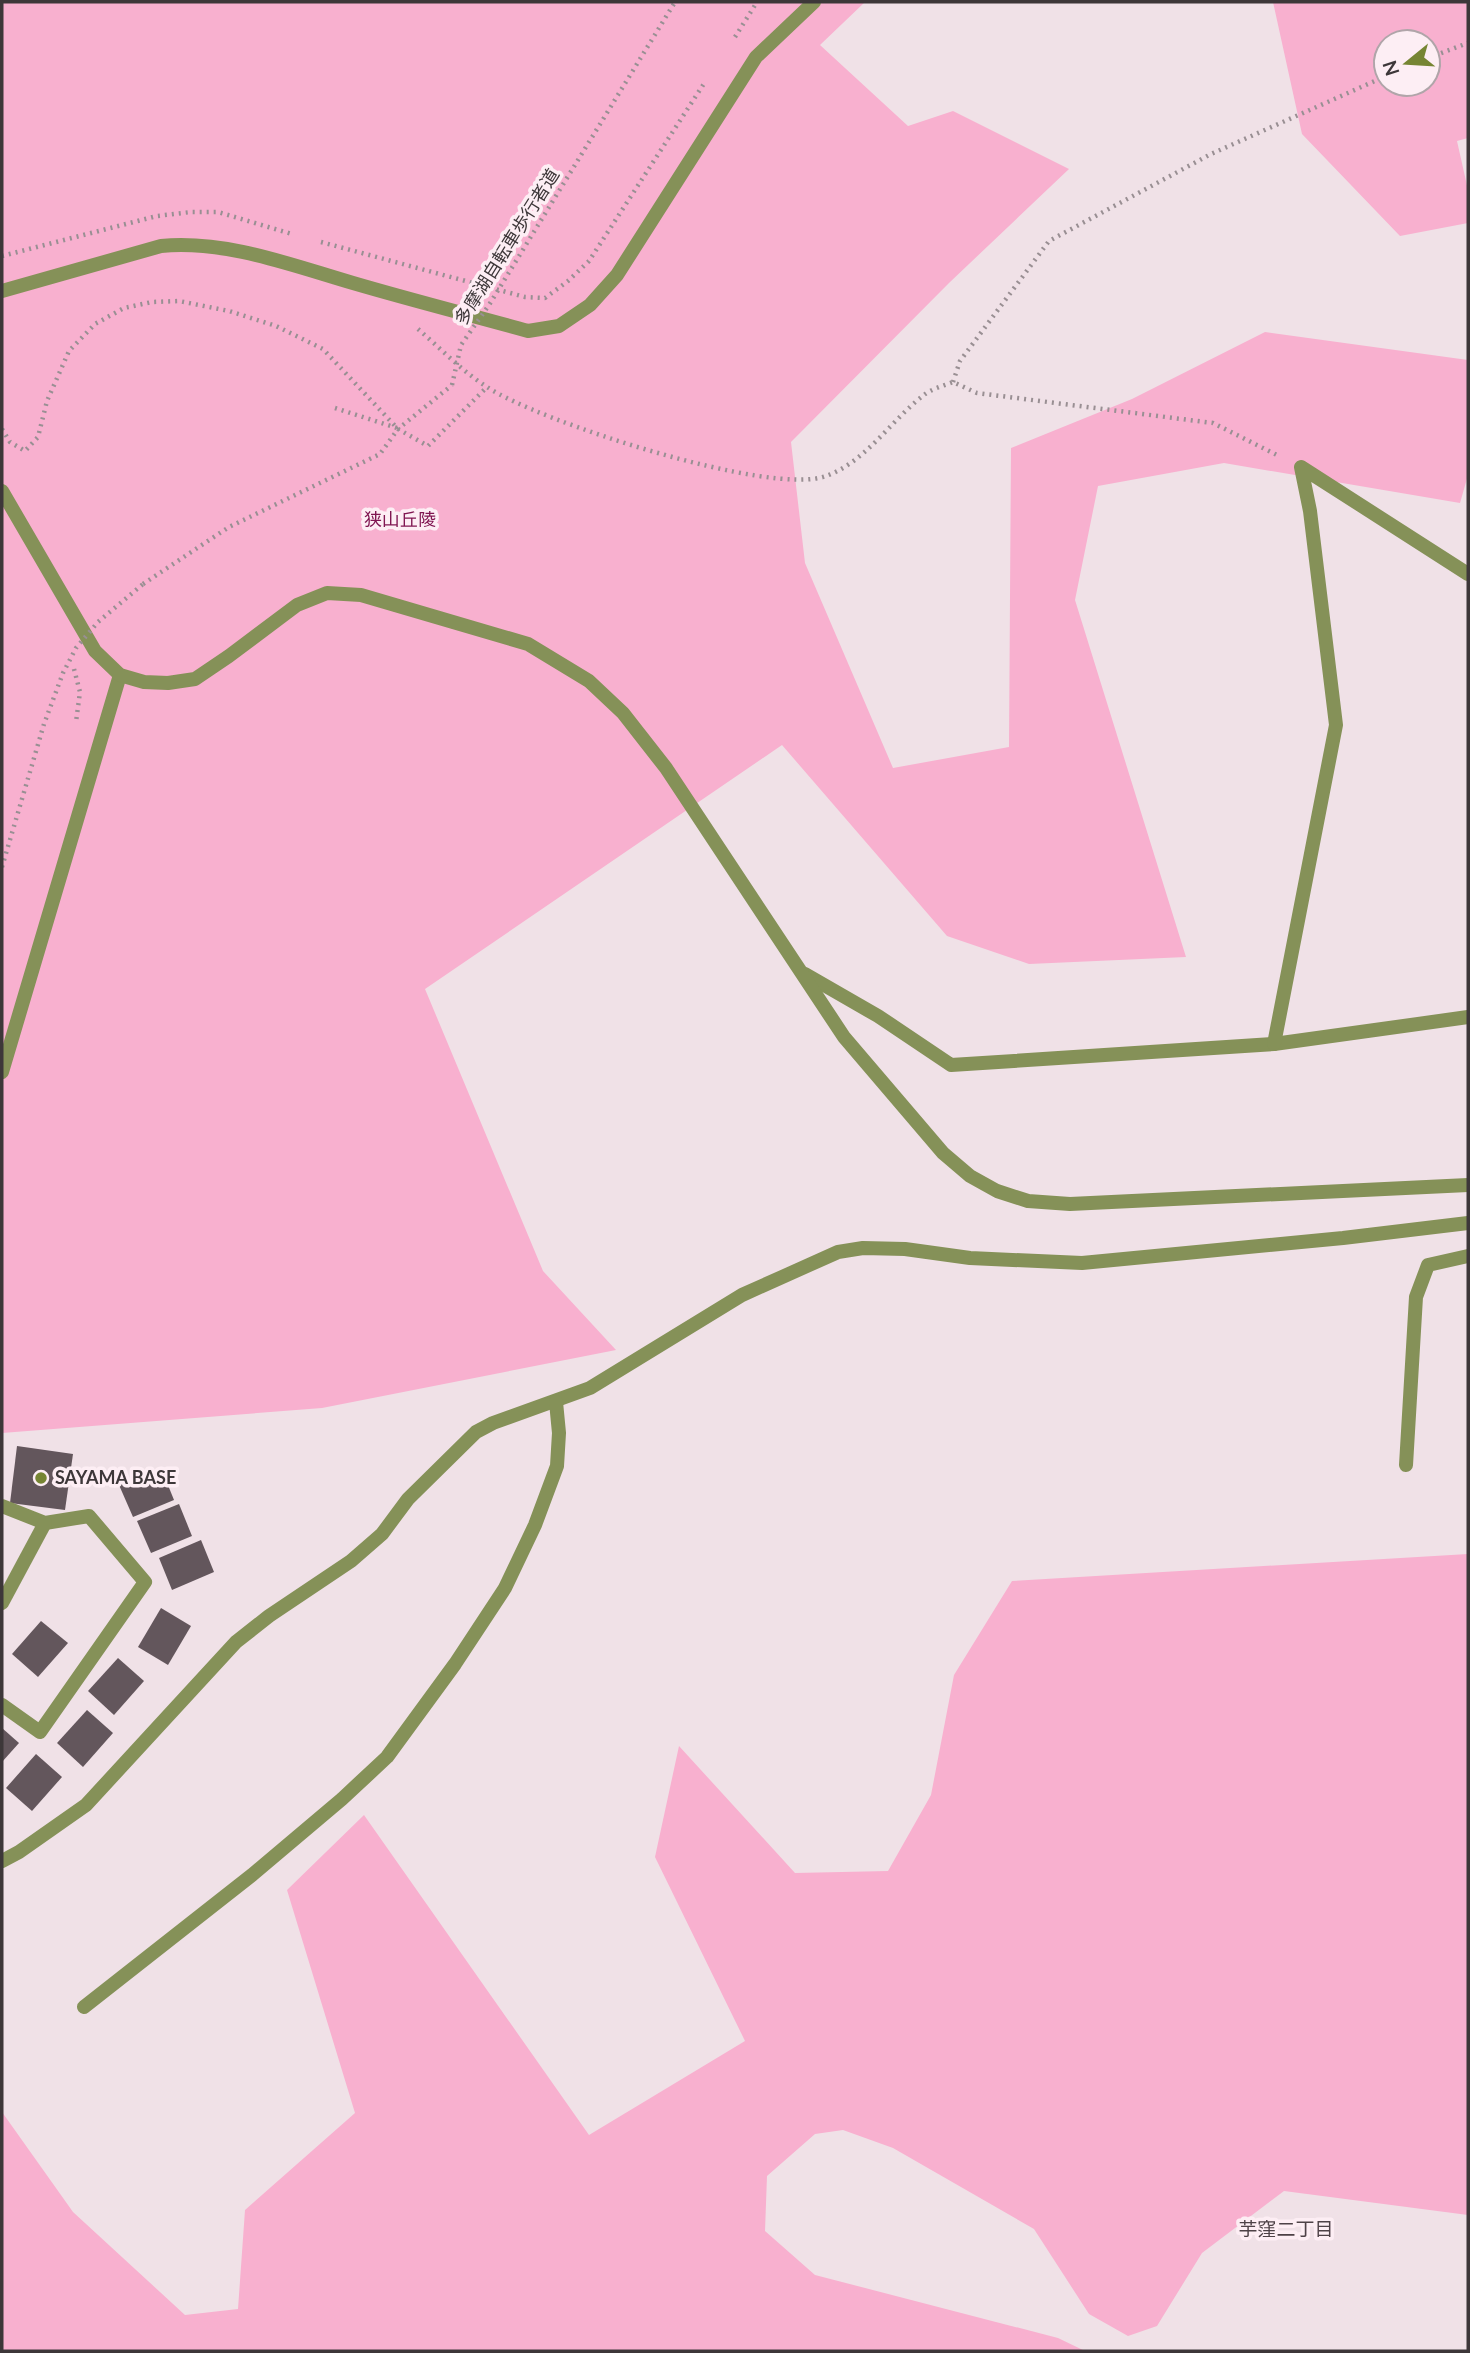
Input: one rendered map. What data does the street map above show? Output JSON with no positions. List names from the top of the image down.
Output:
{
  "streets": {
    "path": ["多摩湖自転車歩行者道"]
  },
  "districts": ["芋窪二丁目"],
  "parks": ["狭山丘陵"],
  "places": ["SAYAMA BASE"],
  "north": "left"
}
